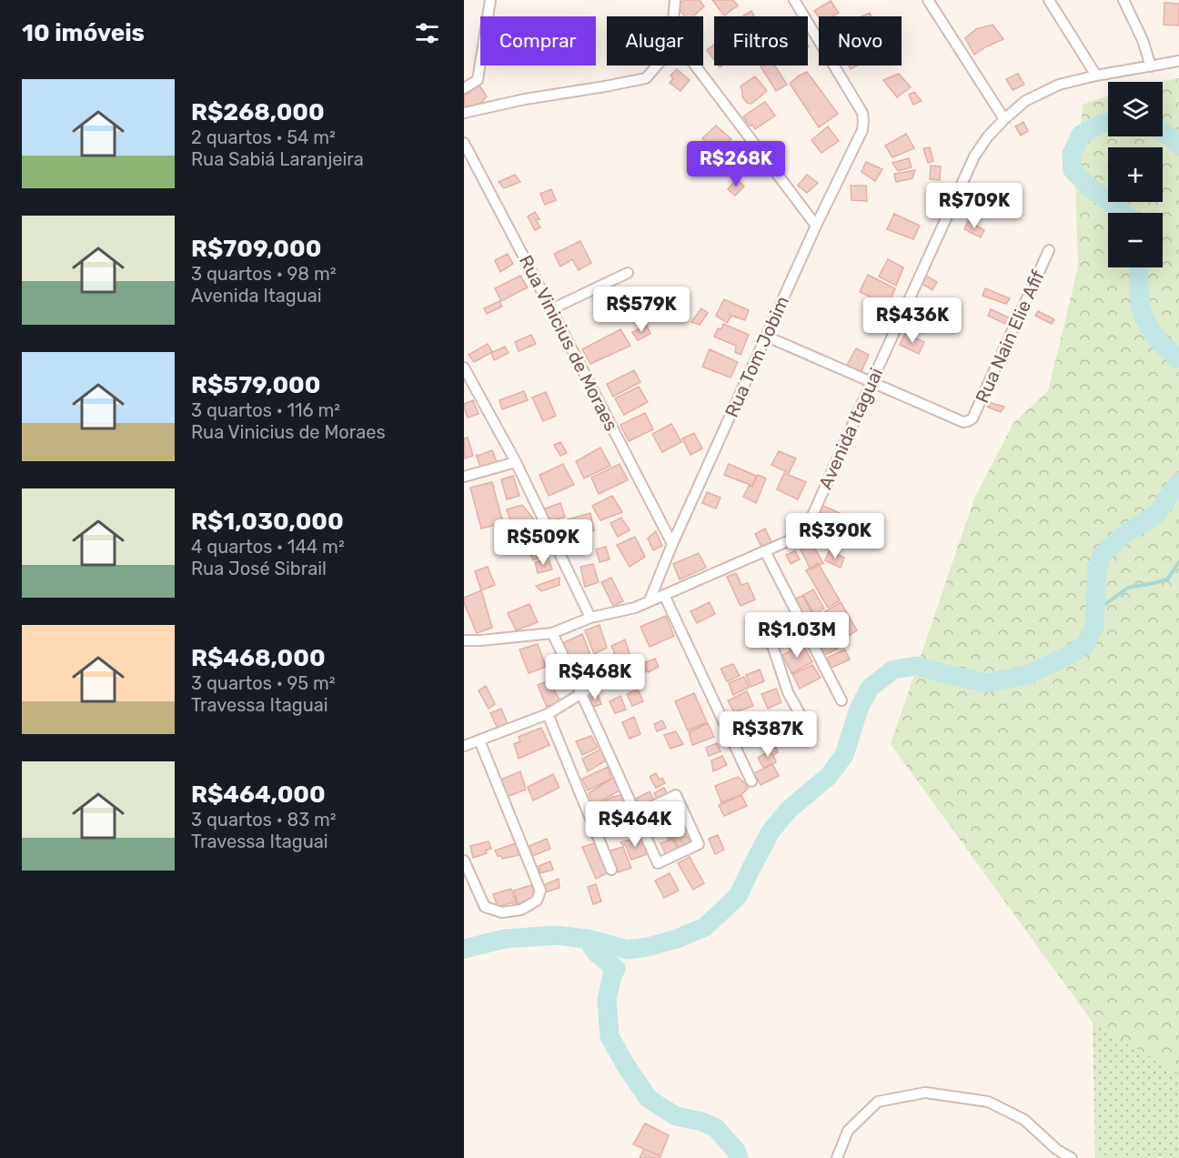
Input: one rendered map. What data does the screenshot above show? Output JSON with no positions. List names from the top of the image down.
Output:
{
  "streets": {
    "street": [
      "Rua Nain Elie Afif",
      "Rua Vinicius de Moraes",
      "Rua Tom Jobim",
      "Avenida Itaguai"
    ]
  },
  "crossings": [
    ["Rua Nain Elie Afif", "Avenida Itaguai"],
    ["Rua Vinicius de Moraes", "Rua Tom Jobim"],
    ["Rua Tom Jobim", "Avenida Itaguai"]
  ],
  "page": {
    "heading": "10 imóveis",
    "chip": [
      "Comprar",
      "Alugar",
      "Filtros",
      "Novo"
    ],
    "list": [
      {
        "name": "R$268,000",
        "note": "2 quartos · 54 m² · Rua Sabiá Laranjeira"
      },
      {
        "name": "R$709,000",
        "note": "3 quartos · 98 m² · Avenida Itaguai"
      },
      {
        "name": "R$579,000",
        "note": "3 quartos · 116 m² · Rua Vinicius de Moraes"
      },
      {
        "name": "R$1,030,000",
        "note": "4 quartos · 144 m² · Rua José Sibrail"
      },
      {
        "name": "R$468,000",
        "note": "3 quartos · 95 m² · Travessa Itaguai"
      },
      {
        "name": "R$464,000",
        "note": "3 quartos · 83 m² · Travessa Itaguai"
      }
    ],
    "map_buttons": ["+", "−"],
    "price": [
      "R$268K",
      "R$709K",
      "R$579K",
      "R$436K",
      "R$390K",
      "R$509K",
      "R$1.03M",
      "R$468K",
      "R$387K",
      "R$464K"
    ]
  }
}
